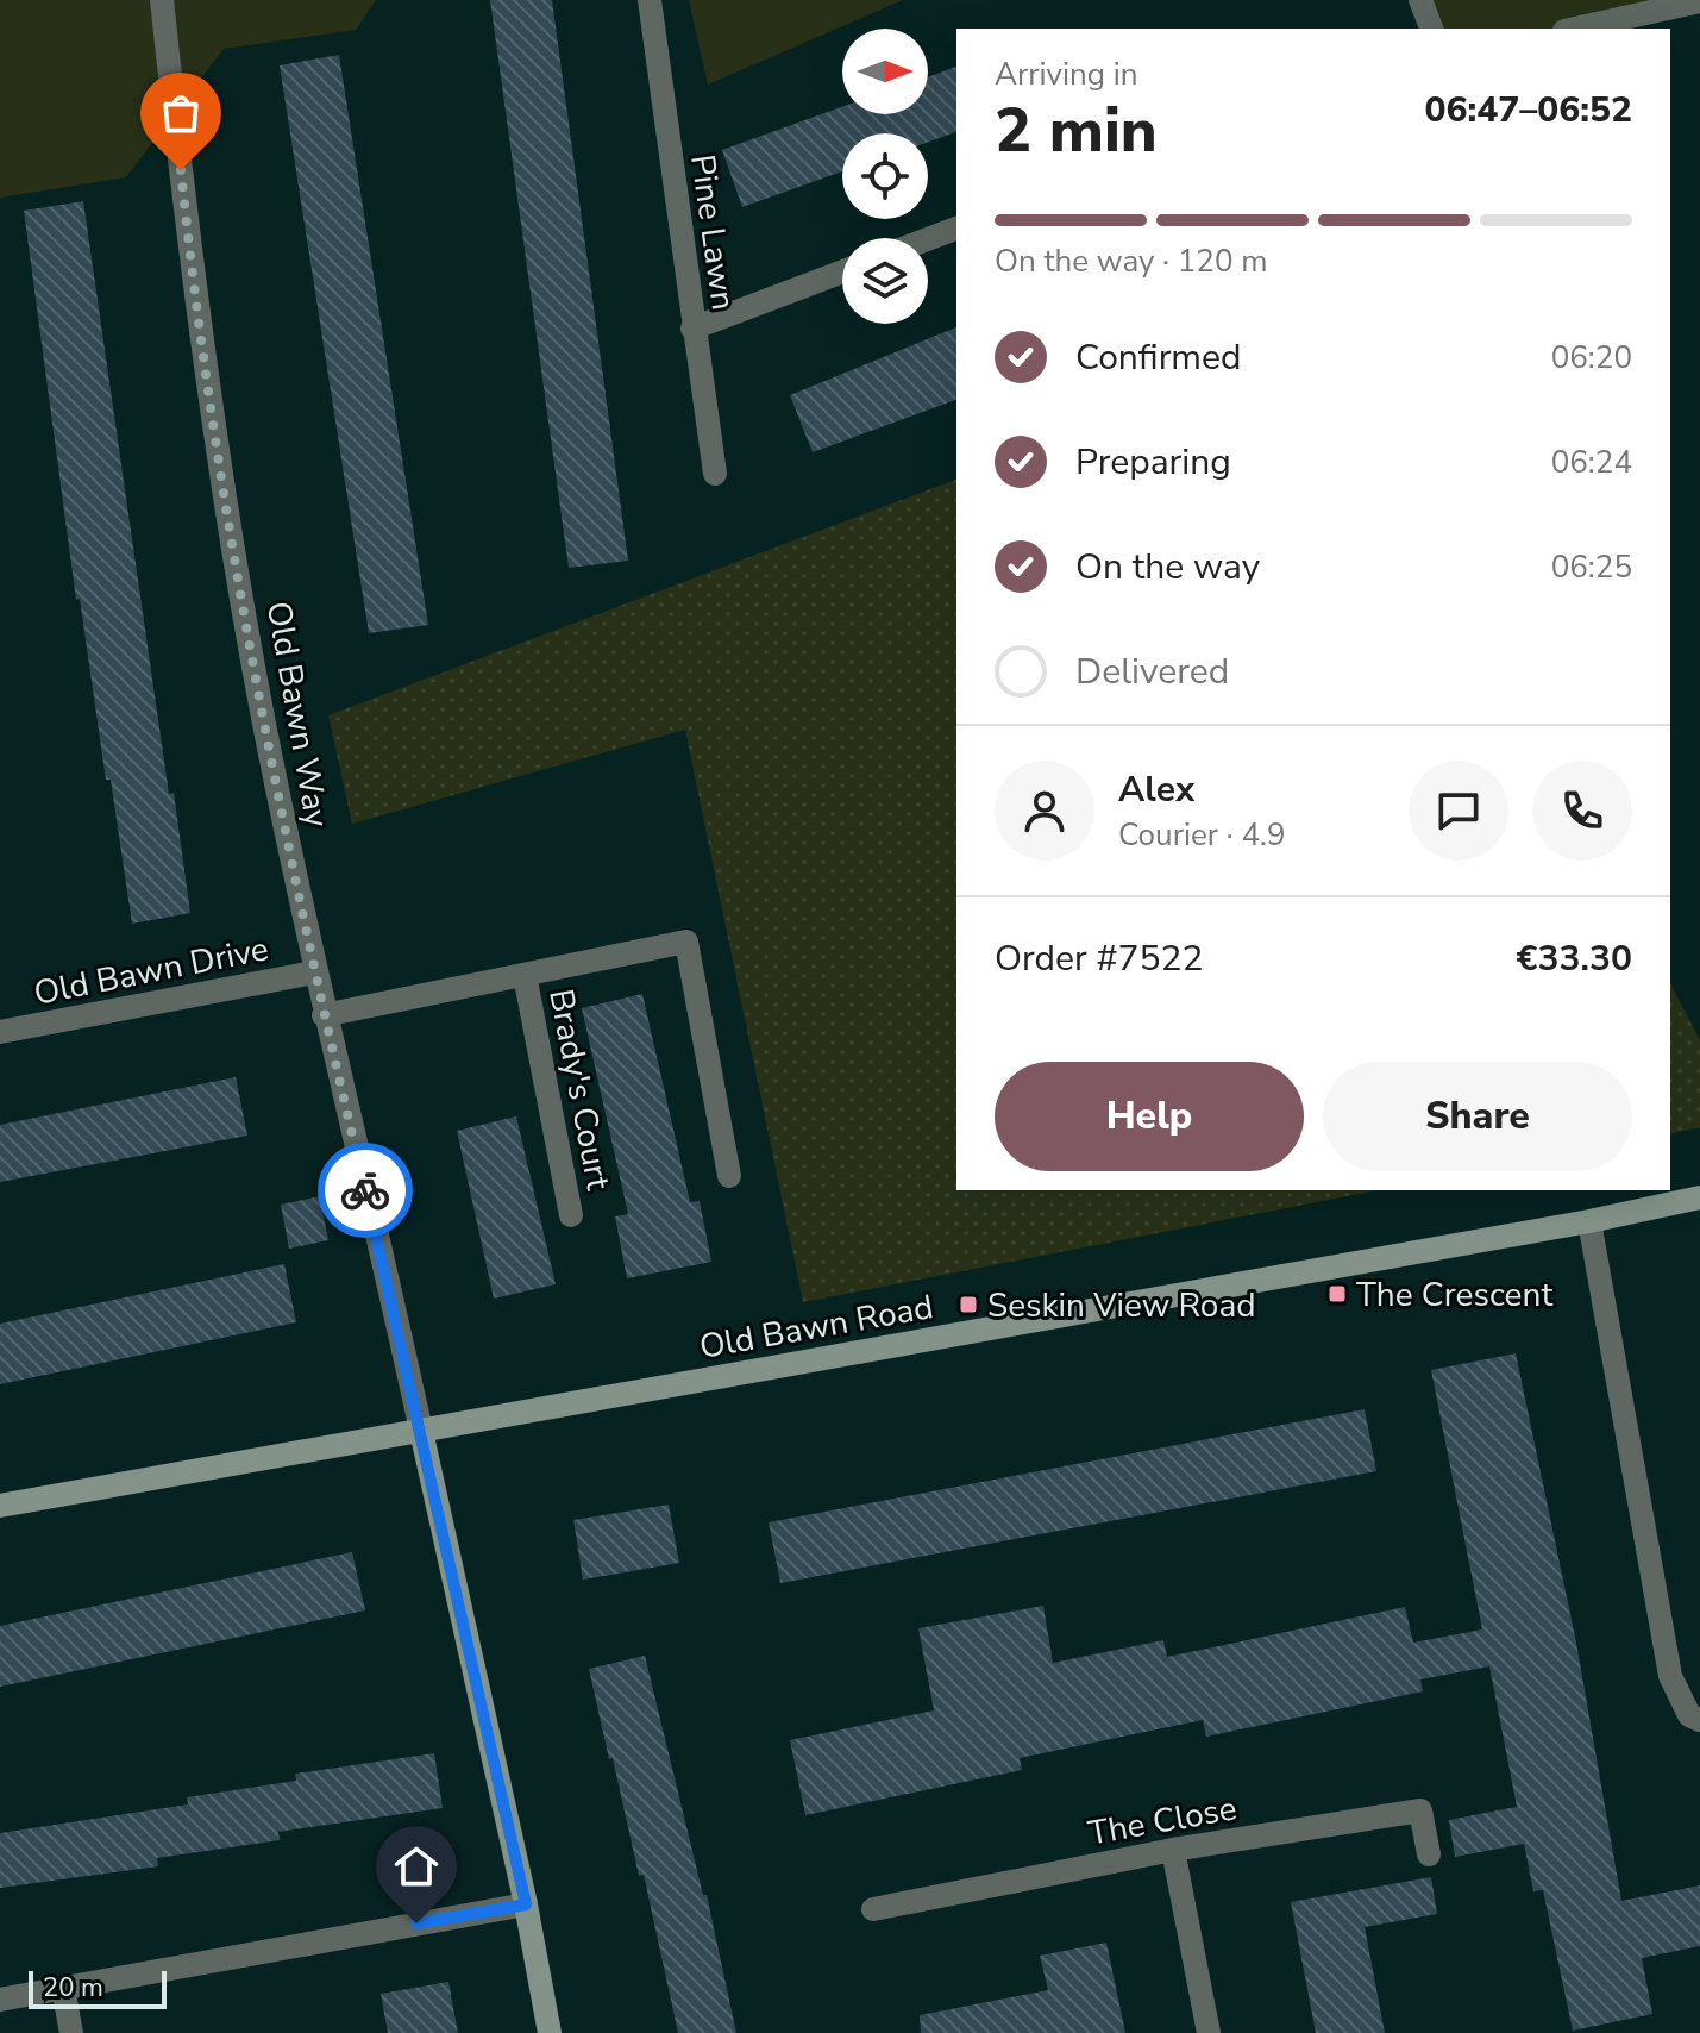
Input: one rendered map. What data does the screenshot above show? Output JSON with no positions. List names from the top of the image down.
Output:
{
  "streets": {
    "main road": ["Old Bawn Road"],
    "street": [
      "Pine Lawn",
      "Old Bawn Way",
      "Old Bawn Drive",
      "Brady's Court",
      "The Close"
    ]
  },
  "crossings": [
    ["Old Bawn Way", "Old Bawn Drive"],
    ["Old Bawn Way", "Brady's Court"],
    ["Old Bawn Way", "Old Bawn Road"]
  ],
  "places": {
    "transit": ["The Crescent", "Seskin View Road"]
  },
  "scale_bar": "20 m",
  "north": "right",
  "page": {
    "heading": ["2 min", "Arriving in", "06:47–06:52"],
    "panel": [
      "Alex",
      "Courier · 4.9",
      "Order #7522",
      "€33.30"
    ],
    "bar": "On the way · 120 m",
    "list": [
      ["Confirmed", "06:20"],
      ["Preparing", "06:24"],
      ["On the way", "06:25"],
      "Delivered"
    ],
    "buttons": ["Help", "Share"],
    "scale": "20 m"
  }
}
